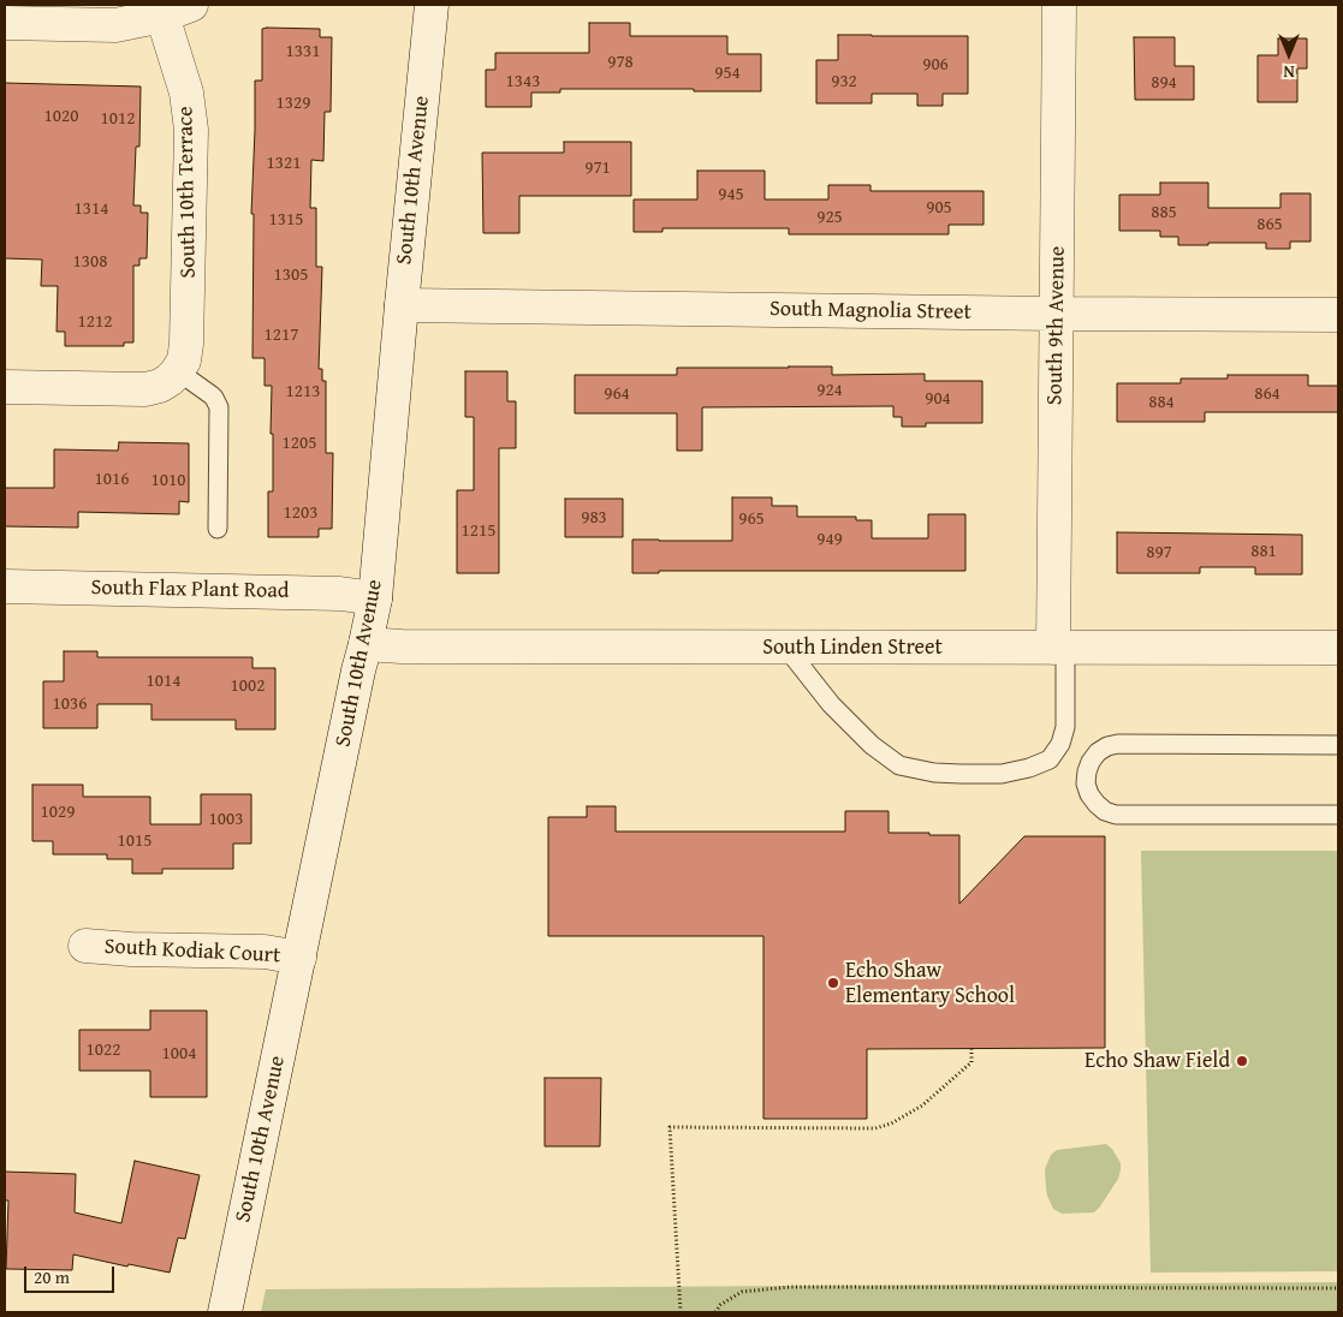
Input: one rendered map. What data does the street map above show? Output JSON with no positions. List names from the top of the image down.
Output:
{
  "streets": {
    "street": [
      "South 10th Avenue",
      "South 10th Terrace",
      "South Magnolia Street",
      "South 9th Avenue",
      "South Flax Plant Road",
      "South Linden Street",
      "South Kodiak Court"
    ]
  },
  "crossings": [
    ["South 10th Avenue", "South Magnolia Street"],
    ["South 10th Avenue", "South Flax Plant Road"],
    ["South 10th Avenue", "South Linden Street"],
    ["South 10th Avenue", "South Kodiak Court"],
    ["South Magnolia Street", "South 9th Avenue"],
    ["South 9th Avenue", "South Linden Street"]
  ],
  "places": ["Echo Shaw Elementary School", "Echo Shaw Field"],
  "house_numbers": [
    "1331",
    "978",
    "906",
    "954",
    "1343",
    "932",
    "894",
    "1329",
    "1020",
    "1012",
    "1321",
    "971",
    "945",
    "905",
    "1314",
    "885",
    "925",
    "1315",
    "865",
    "1308",
    "1305",
    "1212",
    "1217",
    "924",
    "1213",
    "964",
    "864",
    "904",
    "884",
    "1205",
    "1016",
    "1010",
    "1203",
    "983",
    "965",
    "1215",
    "949",
    "881",
    "897",
    "1014",
    "1002",
    "1036",
    "1029",
    "1003",
    "1015",
    "1022",
    "1004"
  ],
  "scale_bar": "20 m",
  "north": "bottom"
}
